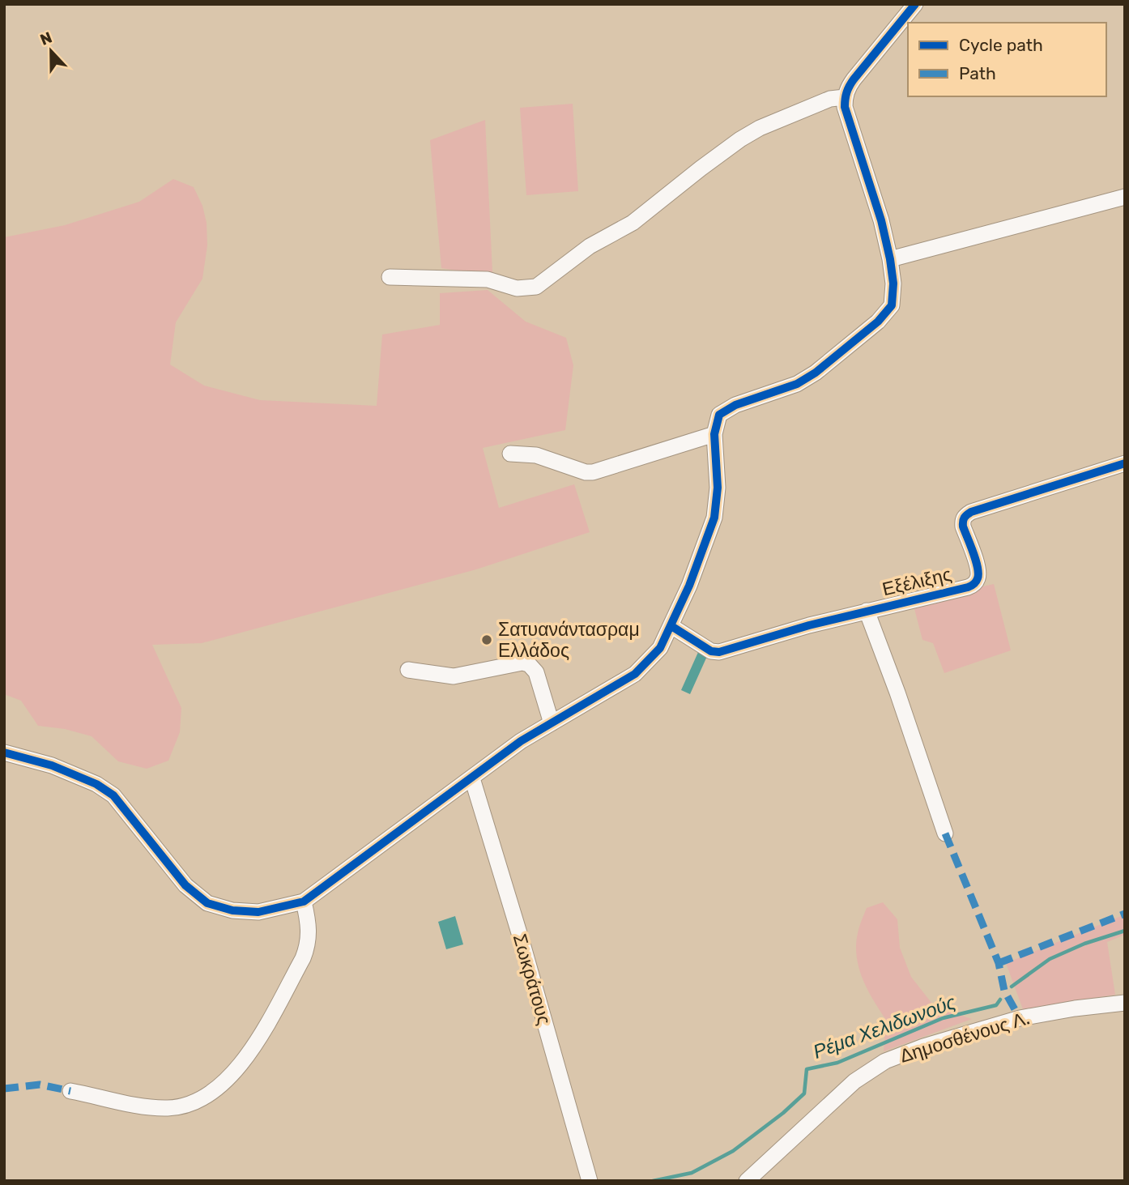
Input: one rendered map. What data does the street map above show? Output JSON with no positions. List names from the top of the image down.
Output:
{
  "streets": {
    "street": ["Εξέλιξης", "Σωκράτους", "Δημοσθένους Λ."]
  },
  "water": ["Ρέμα Χελιδωνούς"],
  "places": ["Σατυανάντασραμ Ελλάδος"],
  "legend": ["Cycle path", "Path"],
  "north": "top"
}
